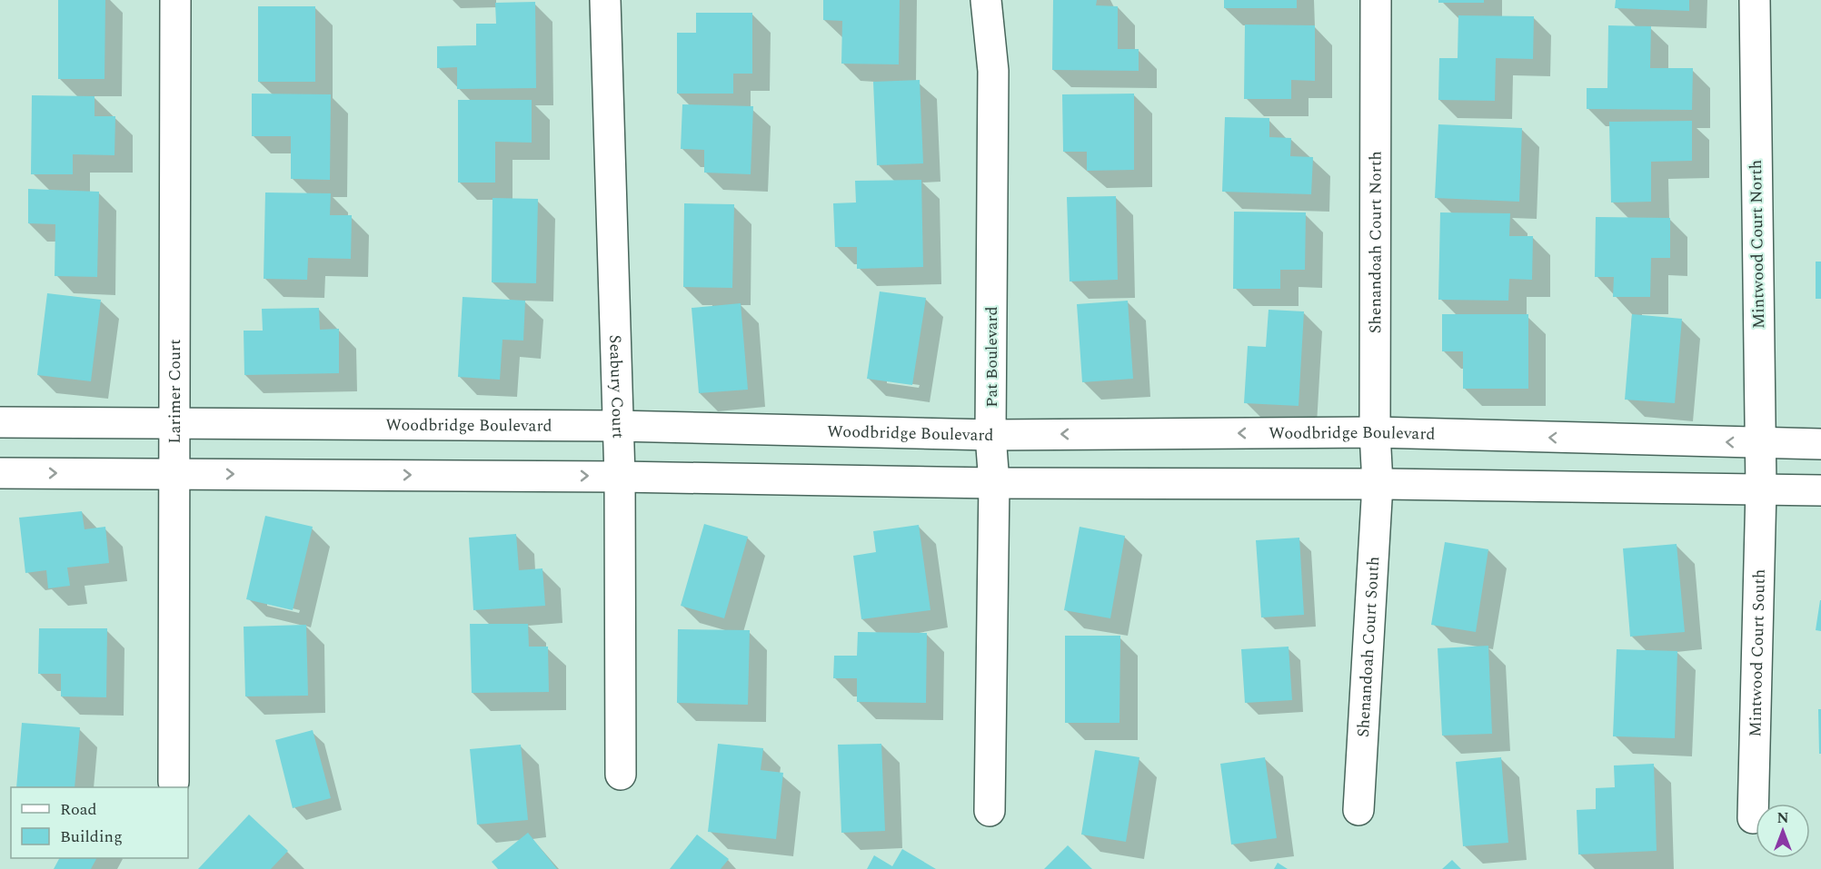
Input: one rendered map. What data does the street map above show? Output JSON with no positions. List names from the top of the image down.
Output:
{
  "streets": {
    "street": [
      "Shenandoah Court North",
      "Mintwood Court North",
      "Pat Boulevard",
      "Seabury Court",
      "Larimer Court",
      "Woodbridge Boulevard",
      "Shenandoah Court South",
      "Mintwood Court South"
    ]
  },
  "crossings": [
    ["Shenandoah Court North", "Woodbridge Boulevard"],
    ["Shenandoah Court North", "Shenandoah Court South"],
    ["Mintwood Court North", "Woodbridge Boulevard"],
    ["Mintwood Court North", "Mintwood Court South"],
    ["Pat Boulevard", "Woodbridge Boulevard"],
    ["Seabury Court", "Woodbridge Boulevard"],
    ["Larimer Court", "Woodbridge Boulevard"]
  ],
  "legend": ["Road", "Building"],
  "north": "top"
}
